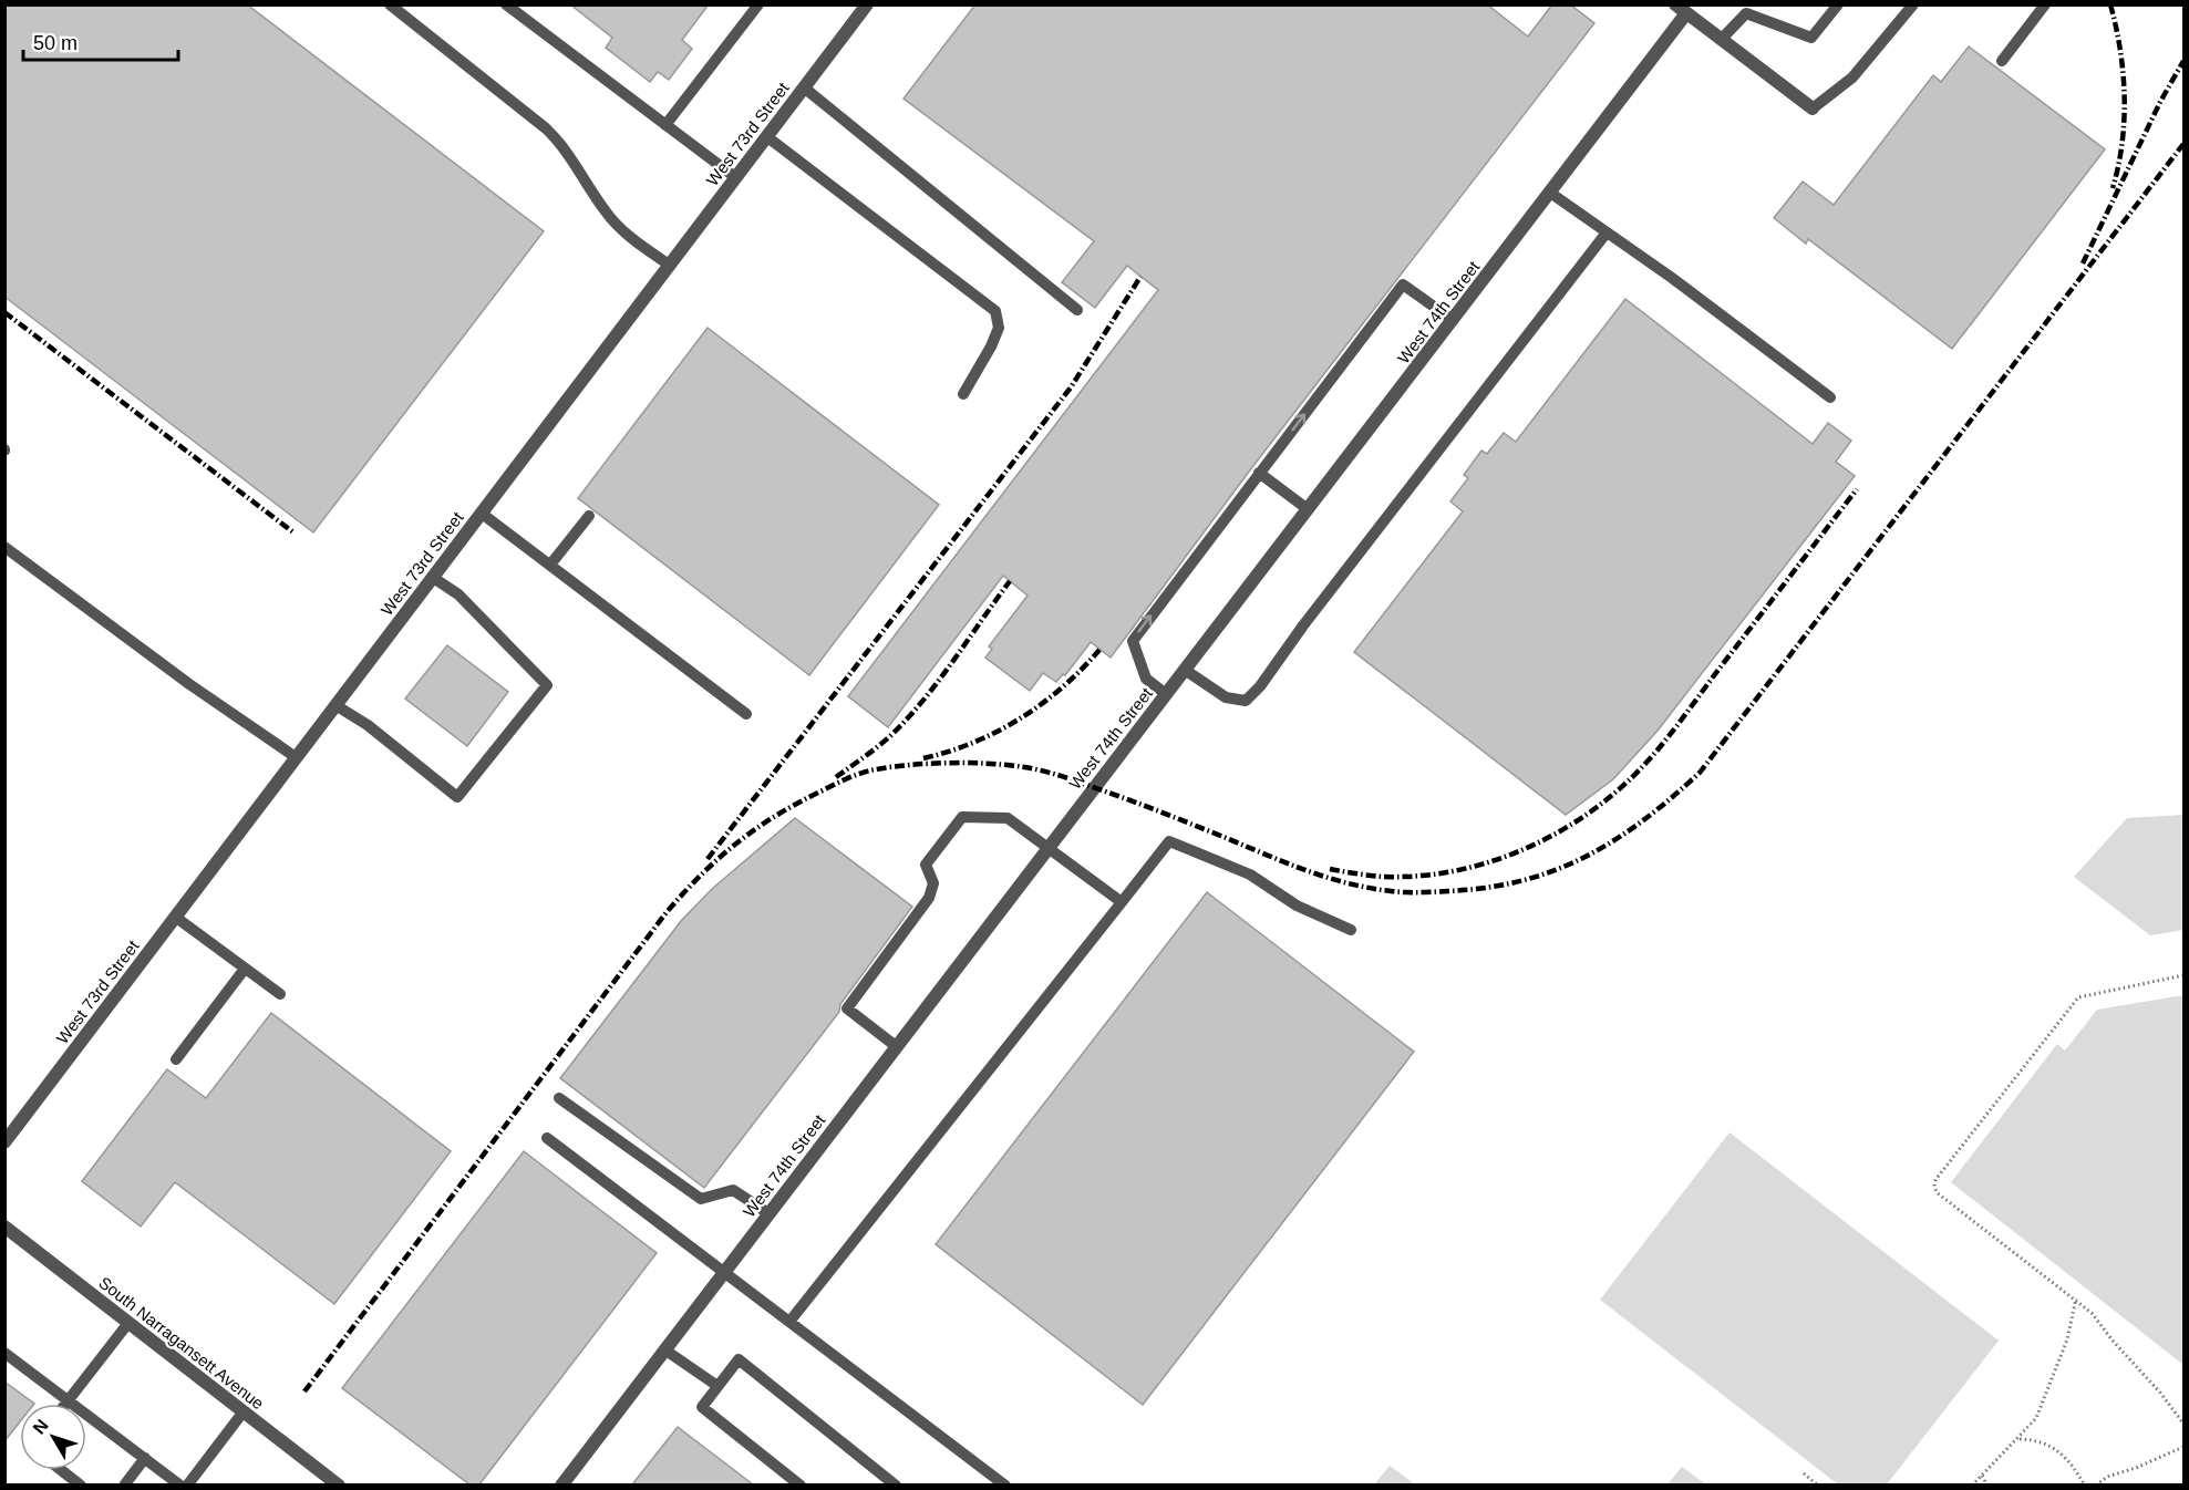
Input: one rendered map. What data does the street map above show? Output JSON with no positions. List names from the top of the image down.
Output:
{
  "streets": {
    "street": ["West 73rd Street", "West 74th Street", "South Narragansett Avenue"]
  },
  "scale_bar": "50 m",
  "north": "top left"
}
